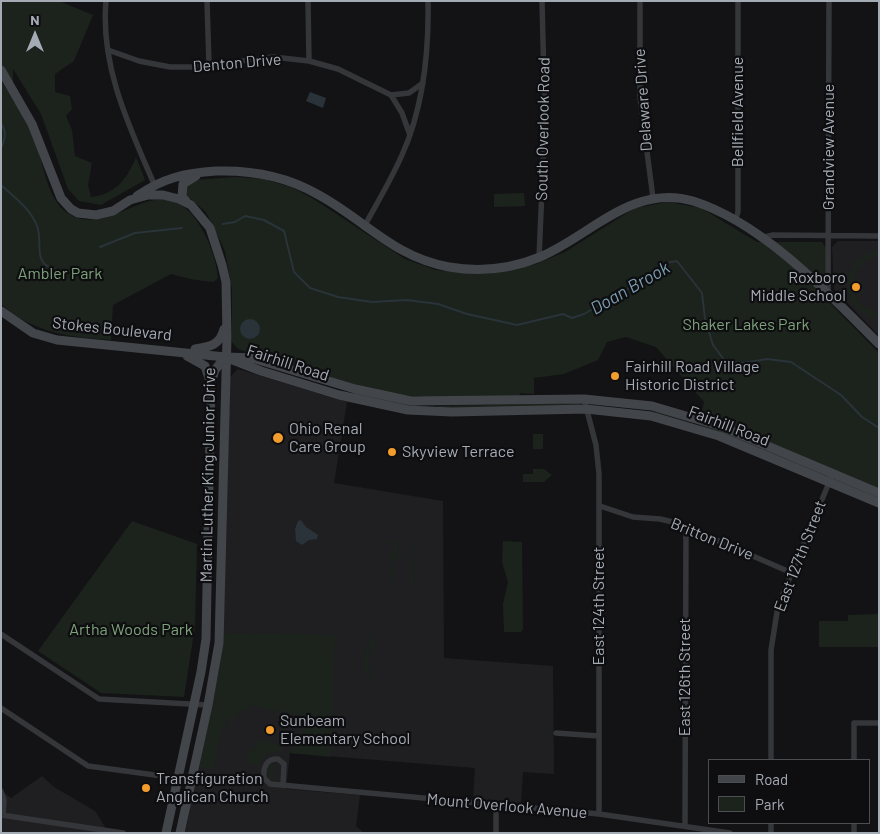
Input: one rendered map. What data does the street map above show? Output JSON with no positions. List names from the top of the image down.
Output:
{
  "streets": {
    "main road": ["Stokes Boulevard", "Fairhill Road", "Martin Luther King Junior Drive"],
    "street": [
      "Denton Drive",
      "Delaware Drive",
      "Bellfield Avenue",
      "South Overlook Road",
      "Grandview Avenue",
      "Britton Drive",
      "East 127th Street",
      "East 124th Street",
      "East 126th Street",
      "Mount Overlook Avenue"
    ]
  },
  "crossings": [
    ["Stokes Boulevard", "Fairhill Road"],
    ["Stokes Boulevard", "Martin Luther King Junior Drive"],
    ["Fairhill Road", "Martin Luther King Junior Drive"],
    ["Fairhill Road", "East 127th Street"],
    ["Fairhill Road", "East 124th Street"],
    ["Britton Drive", "East 127th Street"],
    ["Britton Drive", "East 124th Street"],
    ["Britton Drive", "East 126th Street"],
    ["East 124th Street", "Mount Overlook Avenue"],
    ["East 126th Street", "Mount Overlook Avenue"]
  ],
  "water": ["Doan Brook"],
  "parks": ["Ambler Park", "Shaker Lakes Park", "Artha Woods Park"],
  "places": [
    "Roxboro Middle School",
    "Fairhill Road Village Historic District",
    "Ohio Renal Care Group",
    "Skyview Terrace",
    "Sunbeam Elementary School",
    "Transfiguration Anglican Church"
  ],
  "legend": ["Road", "Park"],
  "north": "top"
}
